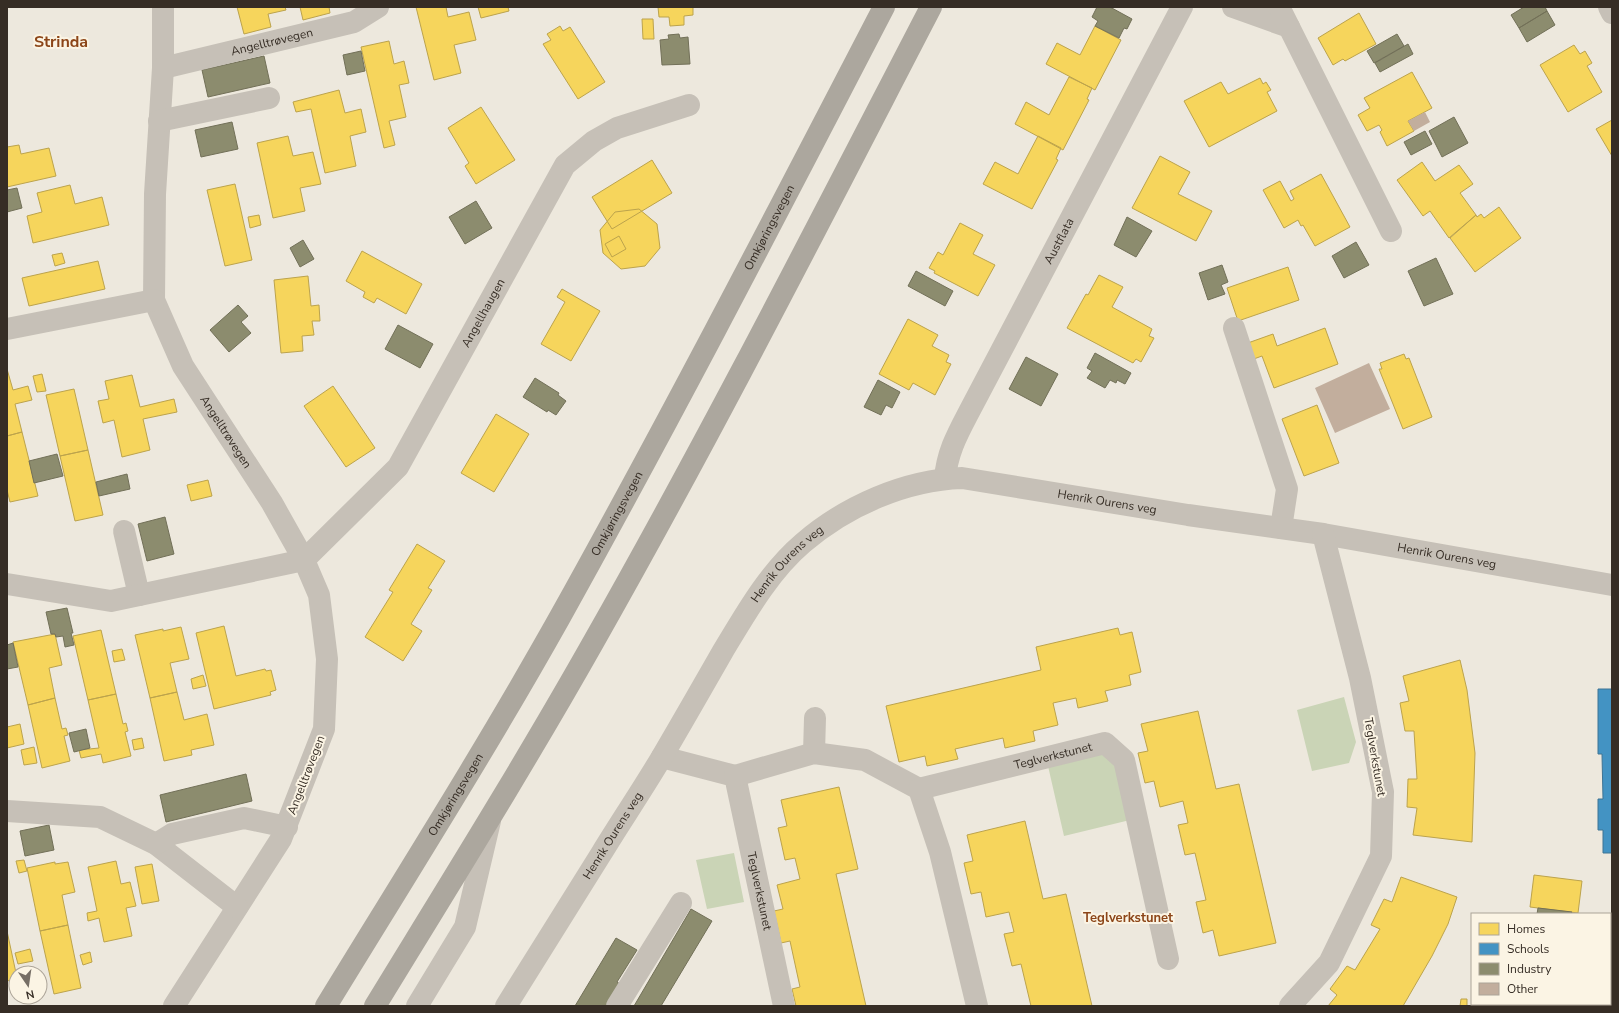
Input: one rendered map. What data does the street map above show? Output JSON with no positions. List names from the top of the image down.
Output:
{
  "streets": {
    "highway": ["Omkjøringsvegen"],
    "street": [
      "Angelltrøvegen",
      "Austflata",
      "Angellhaugen",
      "Henrik Ourens veg",
      "Teglverkstunet"
    ]
  },
  "crossings": [
    ["Angelltrøvegen", "Angellhaugen"],
    ["Austflata", "Henrik Ourens veg"],
    ["Henrik Ourens veg", "Teglverkstunet"]
  ],
  "districts": ["Strinda", "Teglverkstunet"],
  "legend": [
    "Homes",
    "Schools",
    "Industry",
    "Other"
  ],
  "north": "bottom"
}
